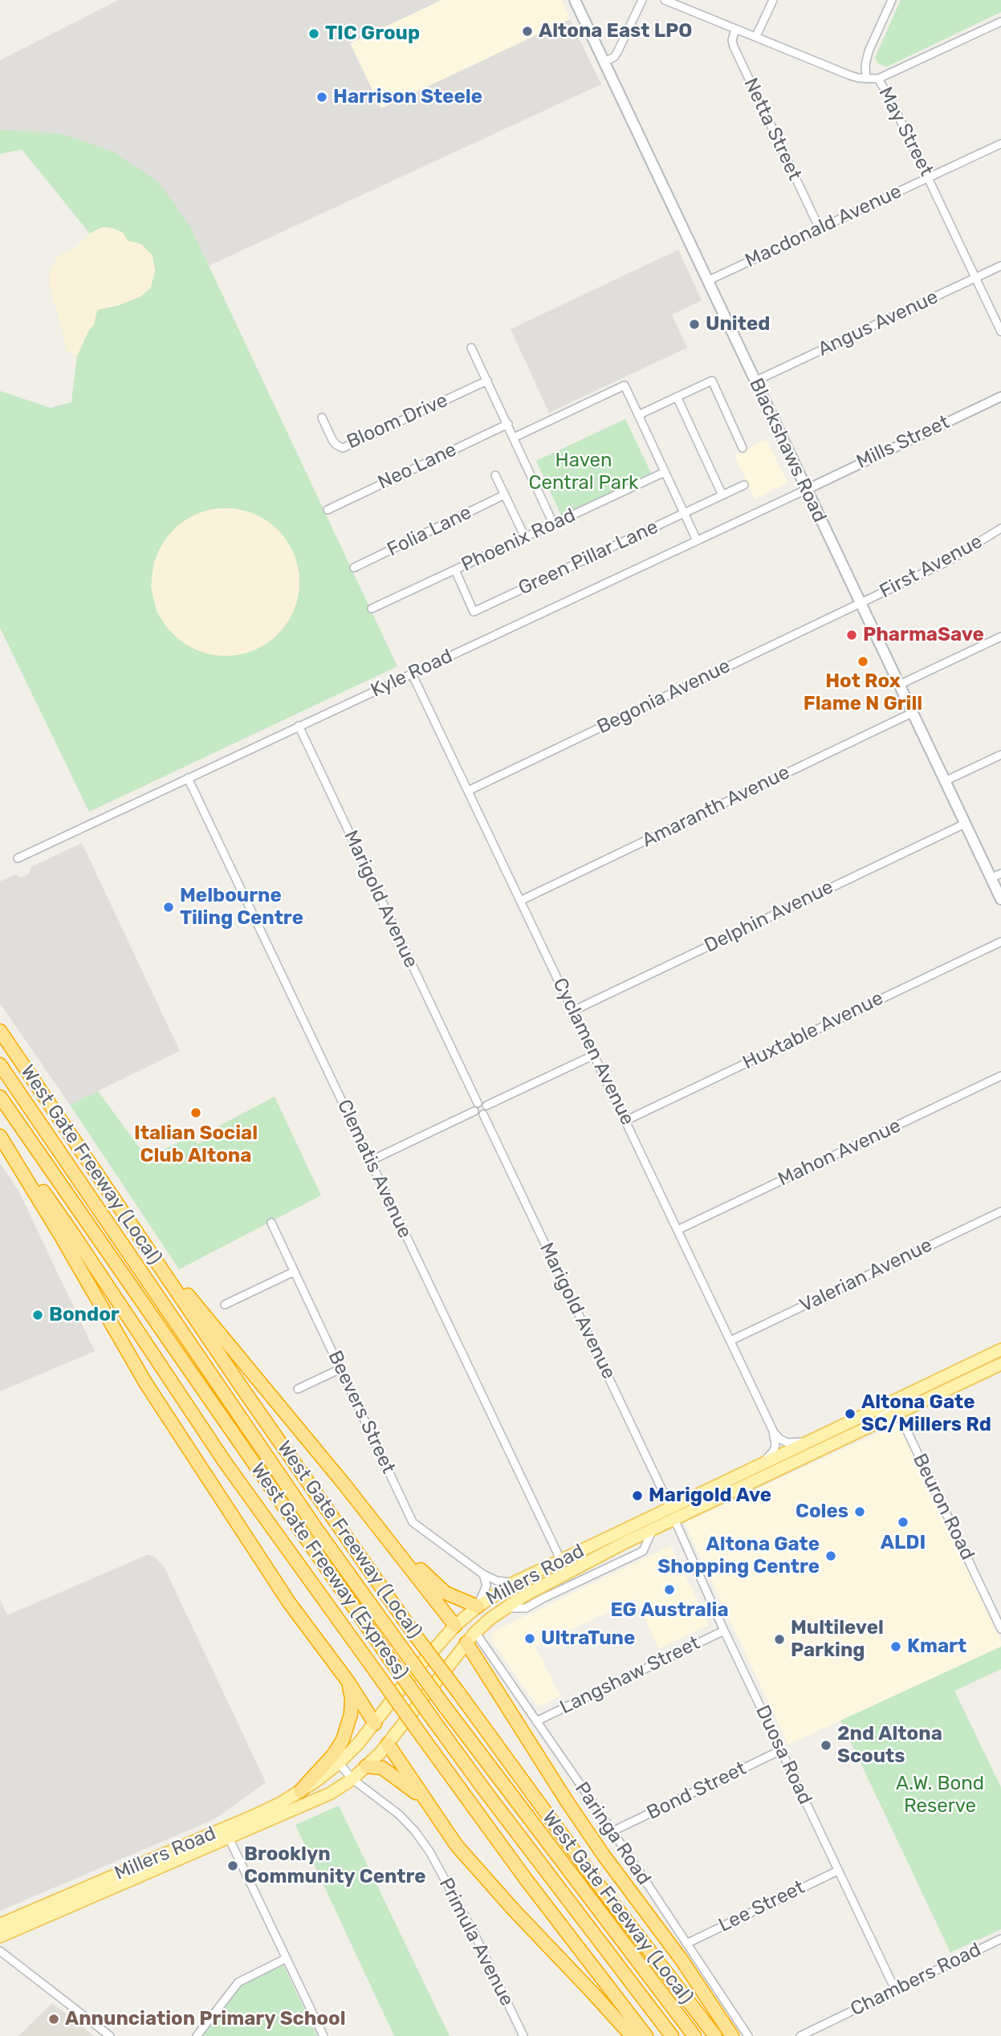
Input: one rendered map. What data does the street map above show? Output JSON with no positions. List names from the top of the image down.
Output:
{
  "streets": {
    "highway": ["West Gate Freeway (Local)", "West Gate Freeway (Express)"],
    "main road": ["Blackshaws Road", "Millers Road"],
    "street": [
      "Netta Street",
      "May Street",
      "Macdonald Avenue",
      "Angus Avenue",
      "Bloom Drive",
      "Mills Street",
      "Neo Lane",
      "Folia Lane",
      "Phoenix Road",
      "Green Pillar Lane",
      "First Avenue",
      "Kyle Road",
      "Begonia Avenue",
      "Amaranth Avenue",
      "Marigold Avenue",
      "Delphin Avenue",
      "Huxtable Avenue",
      "Cyclamen Avenue",
      "Mahon Avenue",
      "Clematis Avenue",
      "Valerian Avenue",
      "Beevers Street",
      "Beuron Road",
      "Langshaw Street",
      "Duosa Road",
      "Bond Street",
      "Paringa Road",
      "Lee Street",
      "Primula Avenue",
      "Chambers Road"
    ]
  },
  "crossings": [
    ["Netta Street", "May Street"],
    ["Netta Street", "Macdonald Avenue"],
    ["May Street", "Macdonald Avenue"],
    ["May Street", "Angus Avenue"],
    ["Macdonald Avenue", "Blackshaws Road"],
    ["Angus Avenue", "Blackshaws Road"],
    ["Mills Street", "Blackshaws Road"],
    ["Mills Street", "Kyle Road"],
    ["Blackshaws Road", "First Avenue"],
    ["Blackshaws Road", "Kyle Road"],
    ["Blackshaws Road", "Begonia Avenue"],
    ["Blackshaws Road", "Amaranth Avenue"],
    ["Blackshaws Road", "Delphin Avenue"],
    ["Phoenix Road", "Green Pillar Lane"],
    ["First Avenue", "Begonia Avenue"],
    ["Kyle Road", "Marigold Avenue"],
    ["Kyle Road", "Cyclamen Avenue"],
    ["Kyle Road", "Clematis Avenue"],
    ["Begonia Avenue", "Cyclamen Avenue"],
    ["Amaranth Avenue", "Cyclamen Avenue"],
    ["Marigold Avenue", "Millers Road"],
    ["Delphin Avenue", "Cyclamen Avenue"],
    ["Huxtable Avenue", "Cyclamen Avenue"],
    ["Cyclamen Avenue", "Mahon Avenue"],
    ["Cyclamen Avenue", "Valerian Avenue"],
    ["Clematis Avenue", "Millers Road"],
    ["Beevers Street", "Millers Road"],
    ["Beuron Road", "Millers Road"],
    ["Millers Road", "Duosa Road"],
    ["Millers Road", "Paringa Road"],
    ["Millers Road", "Primula Avenue"],
    ["Langshaw Street", "Duosa Road"],
    ["Langshaw Street", "Paringa Road"],
    ["Duosa Road", "Bond Street"],
    ["Duosa Road", "Lee Street"],
    ["Duosa Road", "Chambers Road"],
    ["Bond Street", "Paringa Road"],
    ["Paringa Road", "Lee Street"]
  ],
  "parks": ["Haven Central Park", "A.W. Bond Reserve"],
  "places": [
    "Altona East LPO",
    "TIC Group",
    "Harrison Steele",
    "United",
    "PharmaSave",
    "Hot Rox Flame N Grill",
    "Melbourne Tiling Centre",
    "Italian Social Club Altona",
    "Bondor",
    "Altona Gate SC/Millers Rd",
    "Marigold Ave",
    "Coles",
    "ALDI",
    "Altona Gate Shopping Centre",
    "EG Australia",
    "UltraTune",
    "Multilevel Parking",
    "Kmart",
    "2nd Altona Scouts",
    "Brooklyn Community Centre",
    "Annunciation Primary School"
  ]
}
